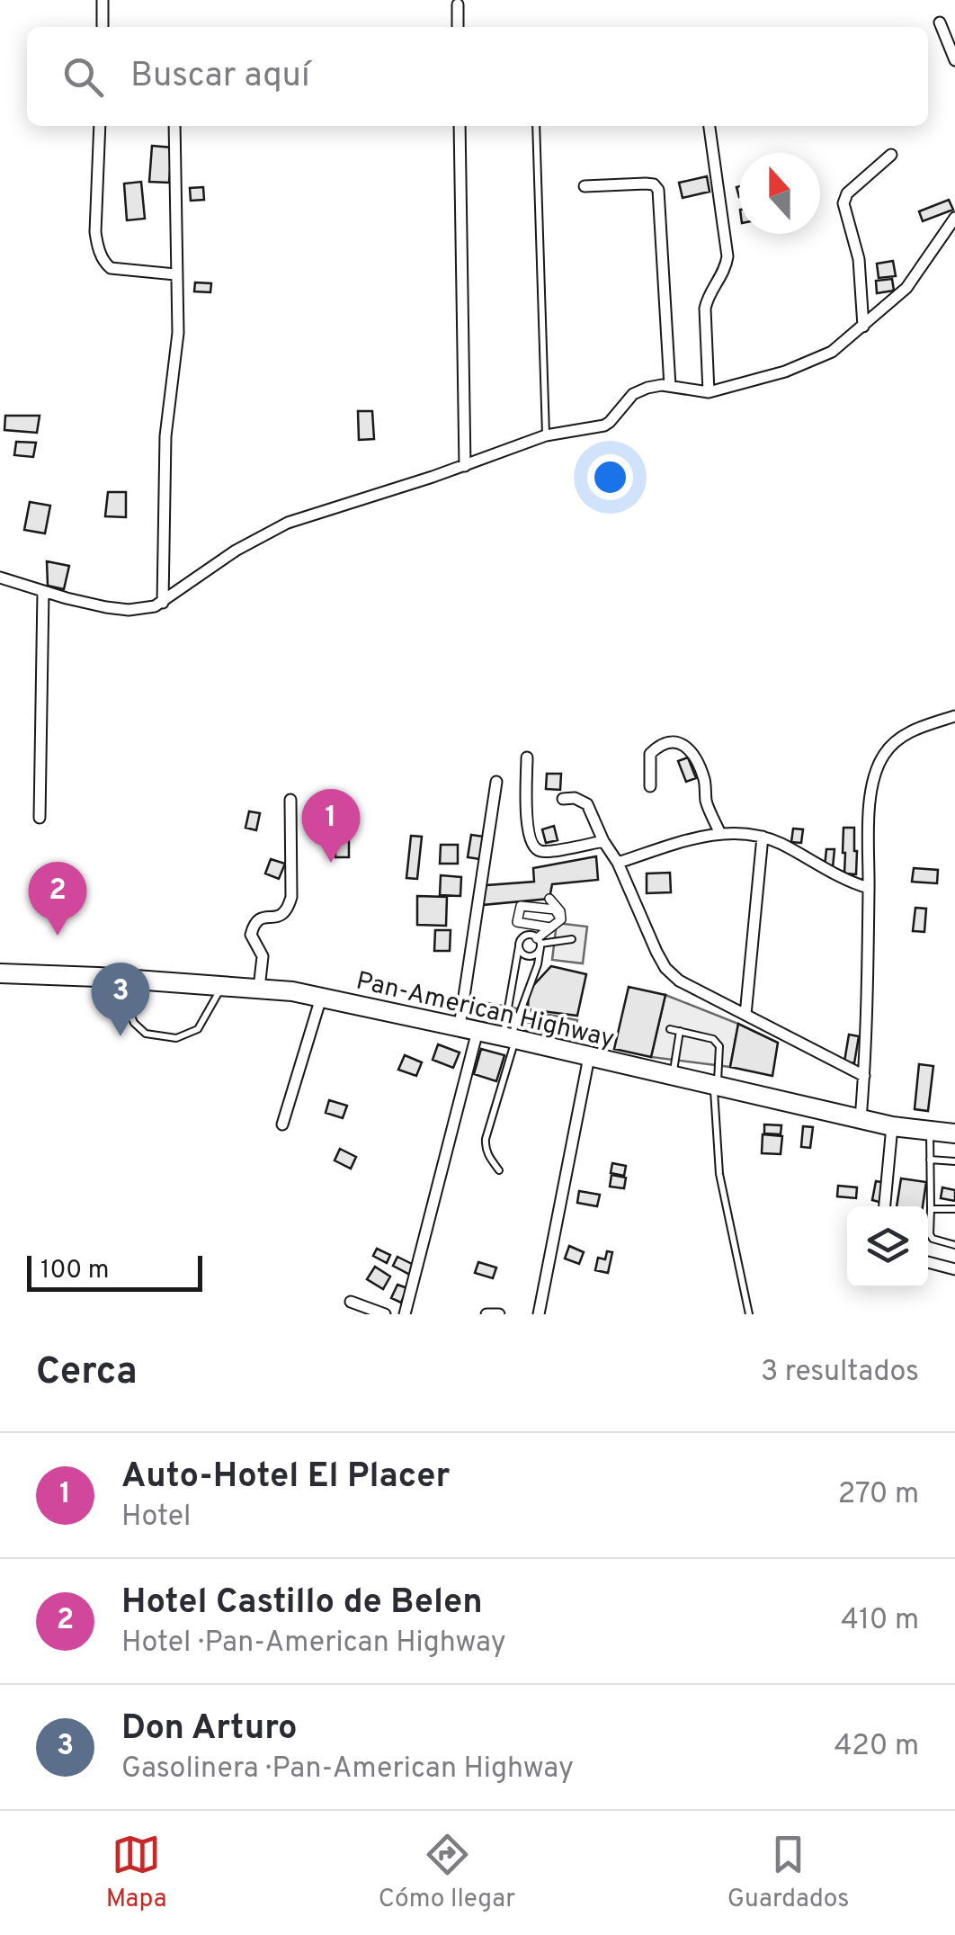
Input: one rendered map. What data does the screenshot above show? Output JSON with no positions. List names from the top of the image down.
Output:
{
  "streets": {
    "highway": ["Pan-American Highway"]
  },
  "scale_bar": "100 m",
  "north": "top",
  "page": {
    "search": "Buscar aquí",
    "pins": ["1", "2", "3"],
    "scale": "100 m",
    "heading": ["Cerca", "3 resultados"],
    "list": [
      {
        "mark": "1",
        "name": "Auto-Hotel El Placer",
        "note": "Hotel",
        "value": "270 m"
      },
      {
        "mark": "2",
        "name": "Hotel Castillo de Belen",
        "note": "Hotel · Pan-American Highway",
        "value": "410 m"
      },
      {
        "mark": "3",
        "name": "Don Arturo",
        "note": "Gasolinera · Pan-American Highway",
        "value": "420 m"
      }
    ],
    "nav": ["Mapa", "Cómo llegar", "Guardados"]
  }
}
